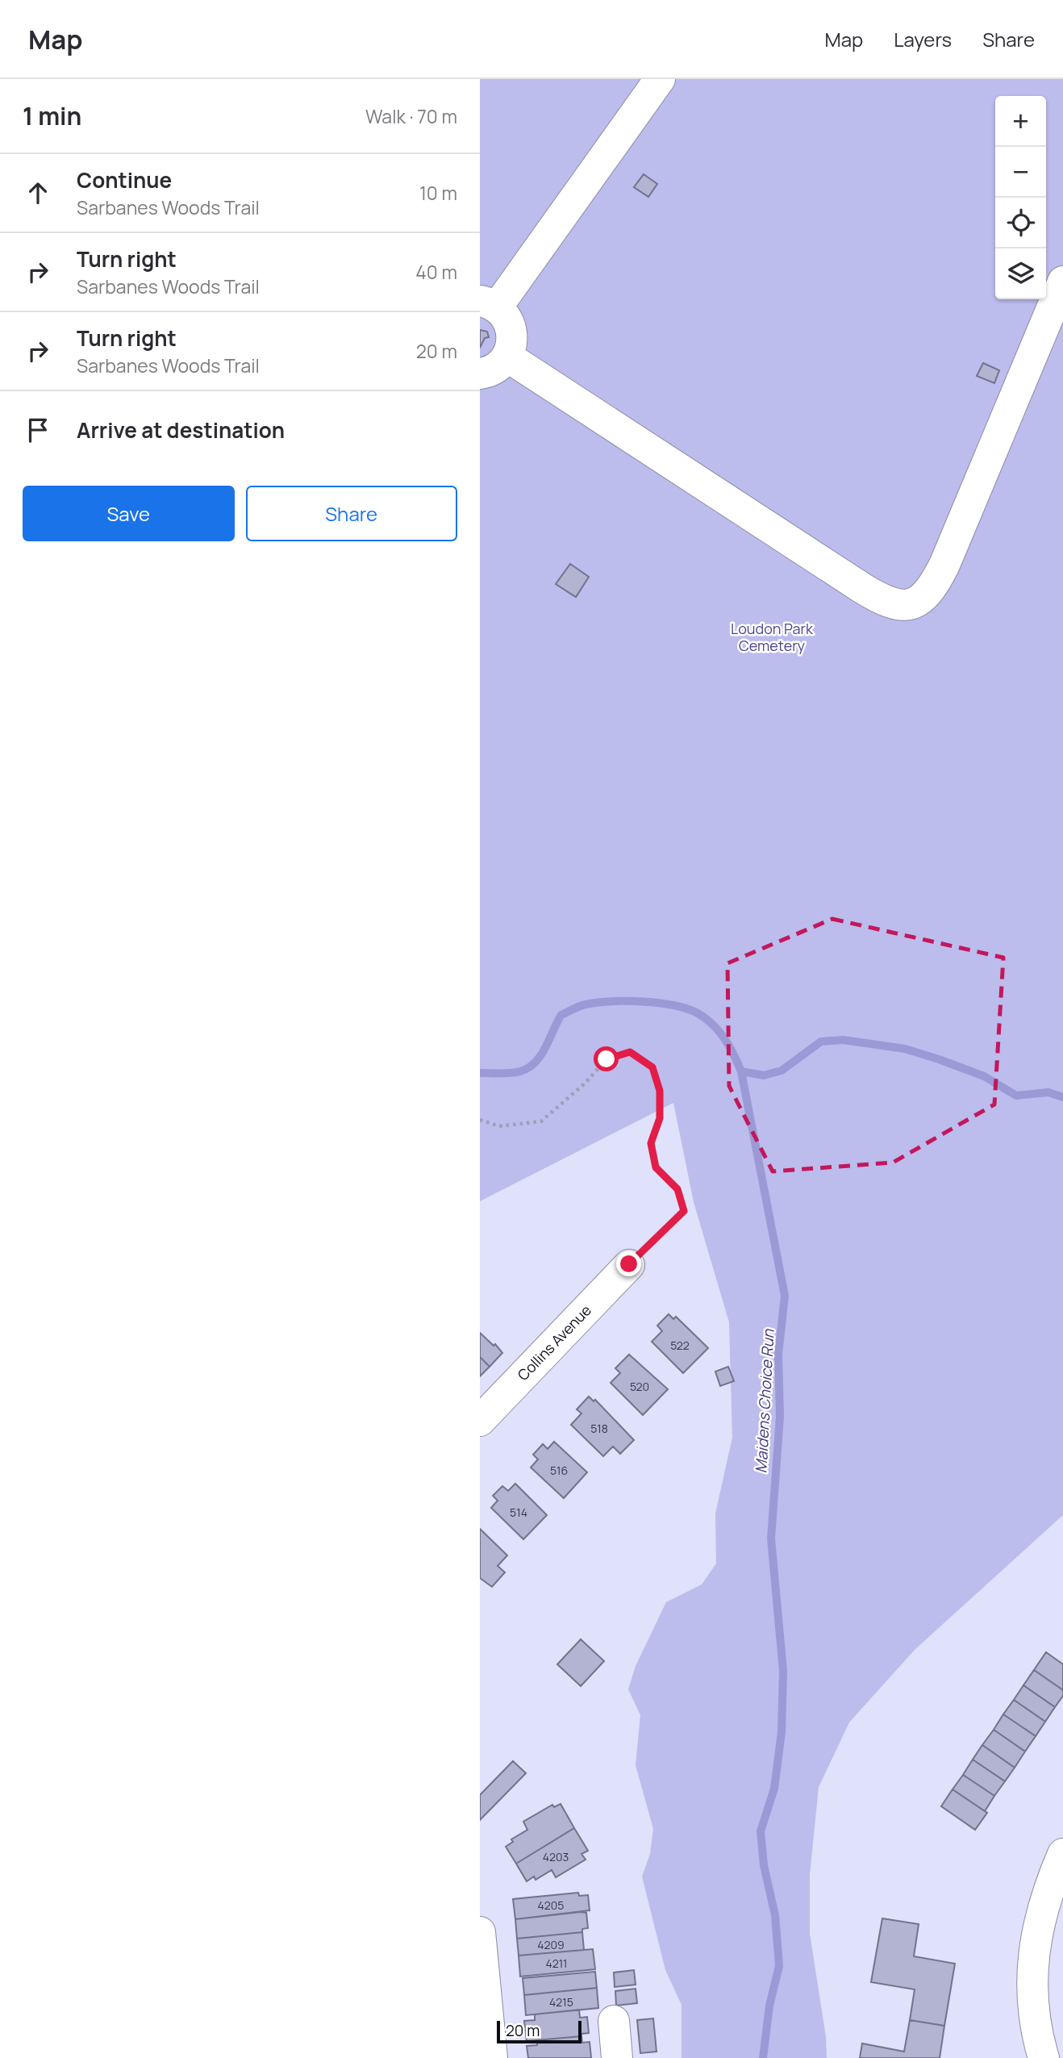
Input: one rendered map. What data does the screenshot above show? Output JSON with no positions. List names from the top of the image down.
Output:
{
  "streets": {
    "street": ["Collins Avenue"]
  },
  "water": ["Maidens Choice Run"],
  "parks": ["Loudon Park Cemetery"],
  "house_numbers": [
    "522",
    "520",
    "518",
    "516",
    "514",
    "4203",
    "4205",
    "4209",
    "4211",
    "4215"
  ],
  "scale_bar": "20 m",
  "page": {
    "header": "Map",
    "nav": ["Map", "Layers", "Share"],
    "heading": ["1 min", "Walk · 70 m"],
    "map_buttons": ["+", "−"],
    "list": [
      ["Continue", "Sarbanes Woods Trail", "10 m"],
      ["Turn right", "Sarbanes Woods Trail", "40 m"],
      ["Turn right", "Sarbanes Woods Trail", "20 m"],
      "Arrive at destination"
    ],
    "buttons": ["Save", "Share"],
    "scale": "20 m"
  }
}
